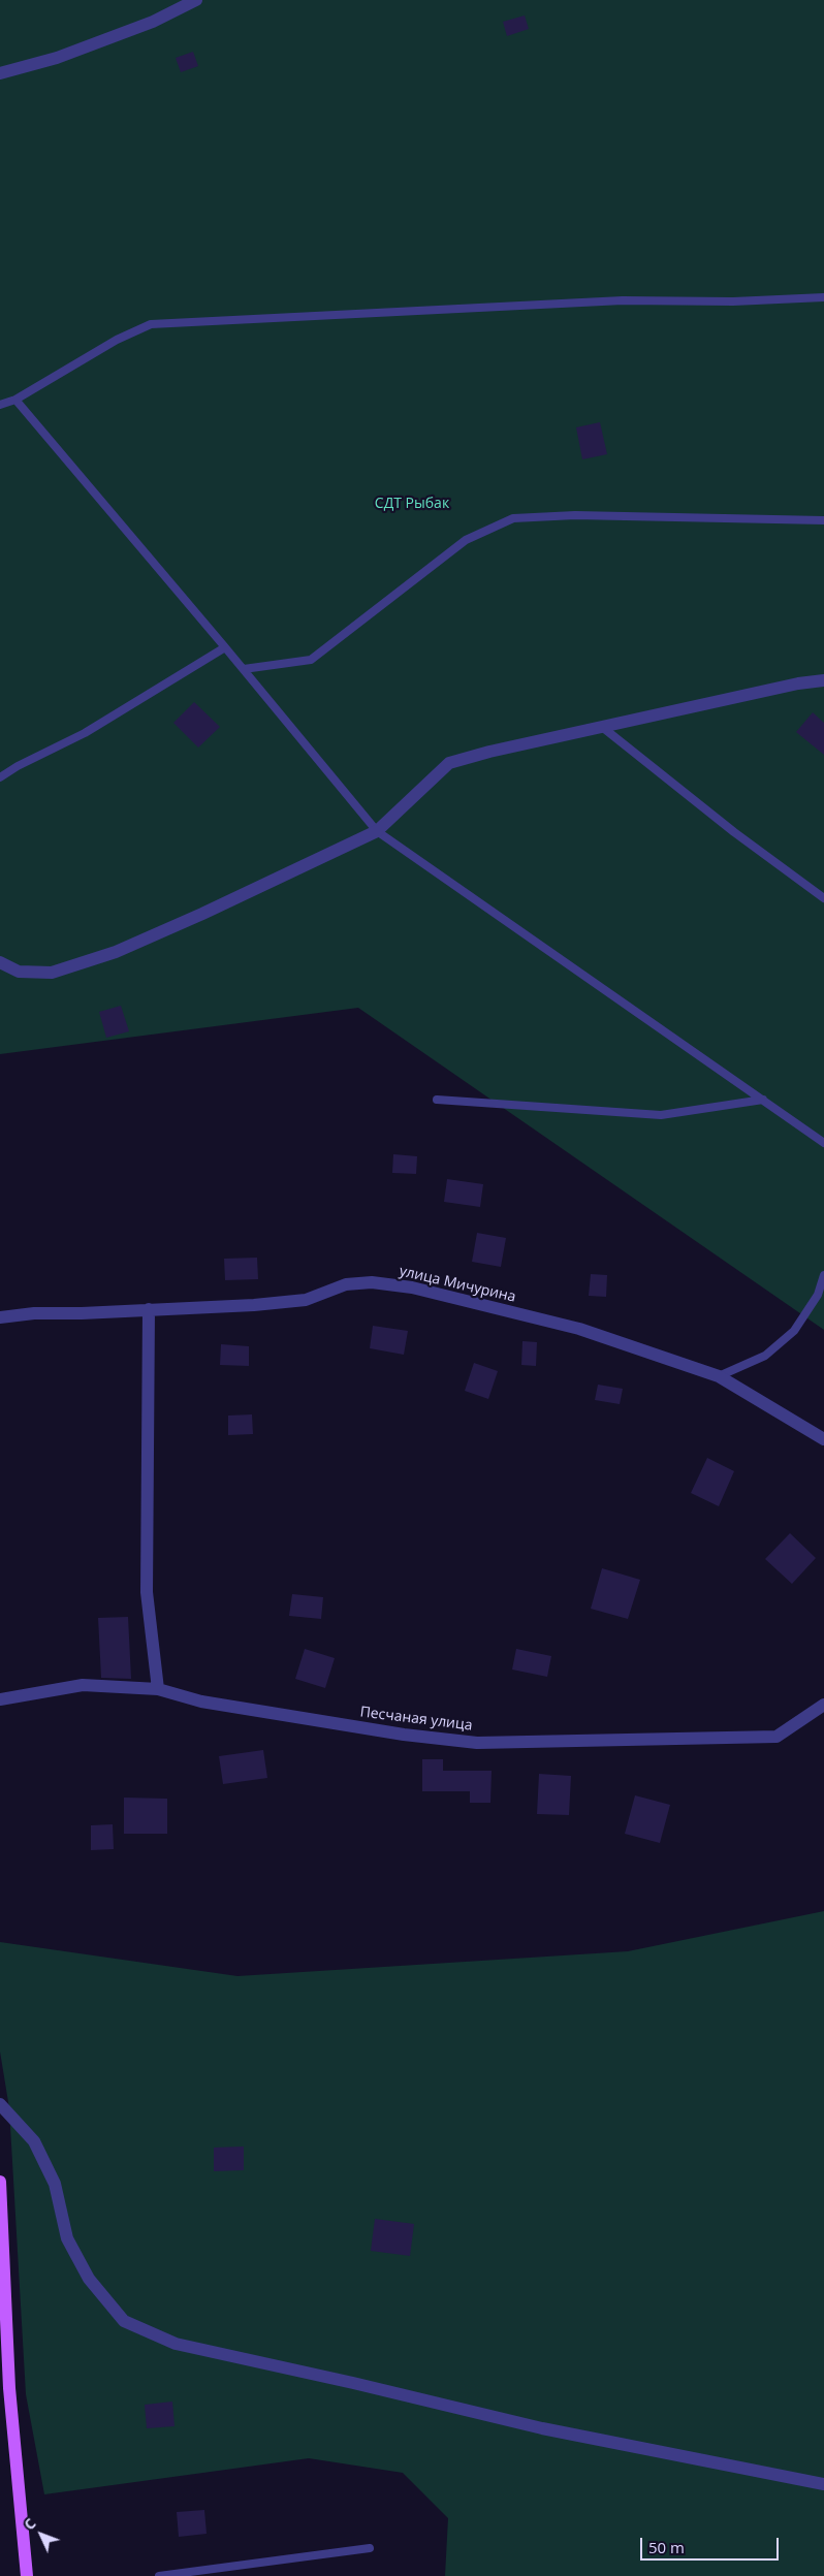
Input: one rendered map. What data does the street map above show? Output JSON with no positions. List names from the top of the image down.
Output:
{
  "streets": {
    "street": ["улица Мичурина", "Песчаная улица"]
  },
  "parks": ["СДТ Рыбак"],
  "scale_bar": "50 m",
  "north": "top left"
}
